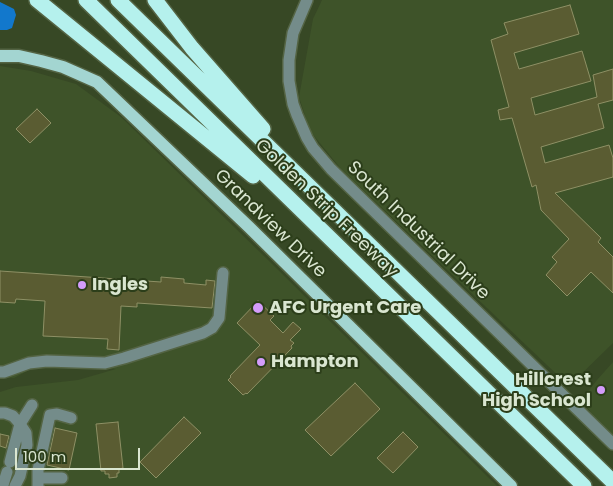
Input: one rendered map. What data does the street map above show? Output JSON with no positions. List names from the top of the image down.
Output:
{
  "streets": {
    "highway": ["Golden Strip Freeway"],
    "main road": ["Grandview Drive"],
    "street": ["South Industrial Drive"]
  },
  "places": [
    "Ingles",
    "AFC Urgent Care",
    "Hampton",
    "Hillcrest High School"
  ],
  "scale_bar": "100 m"
}
